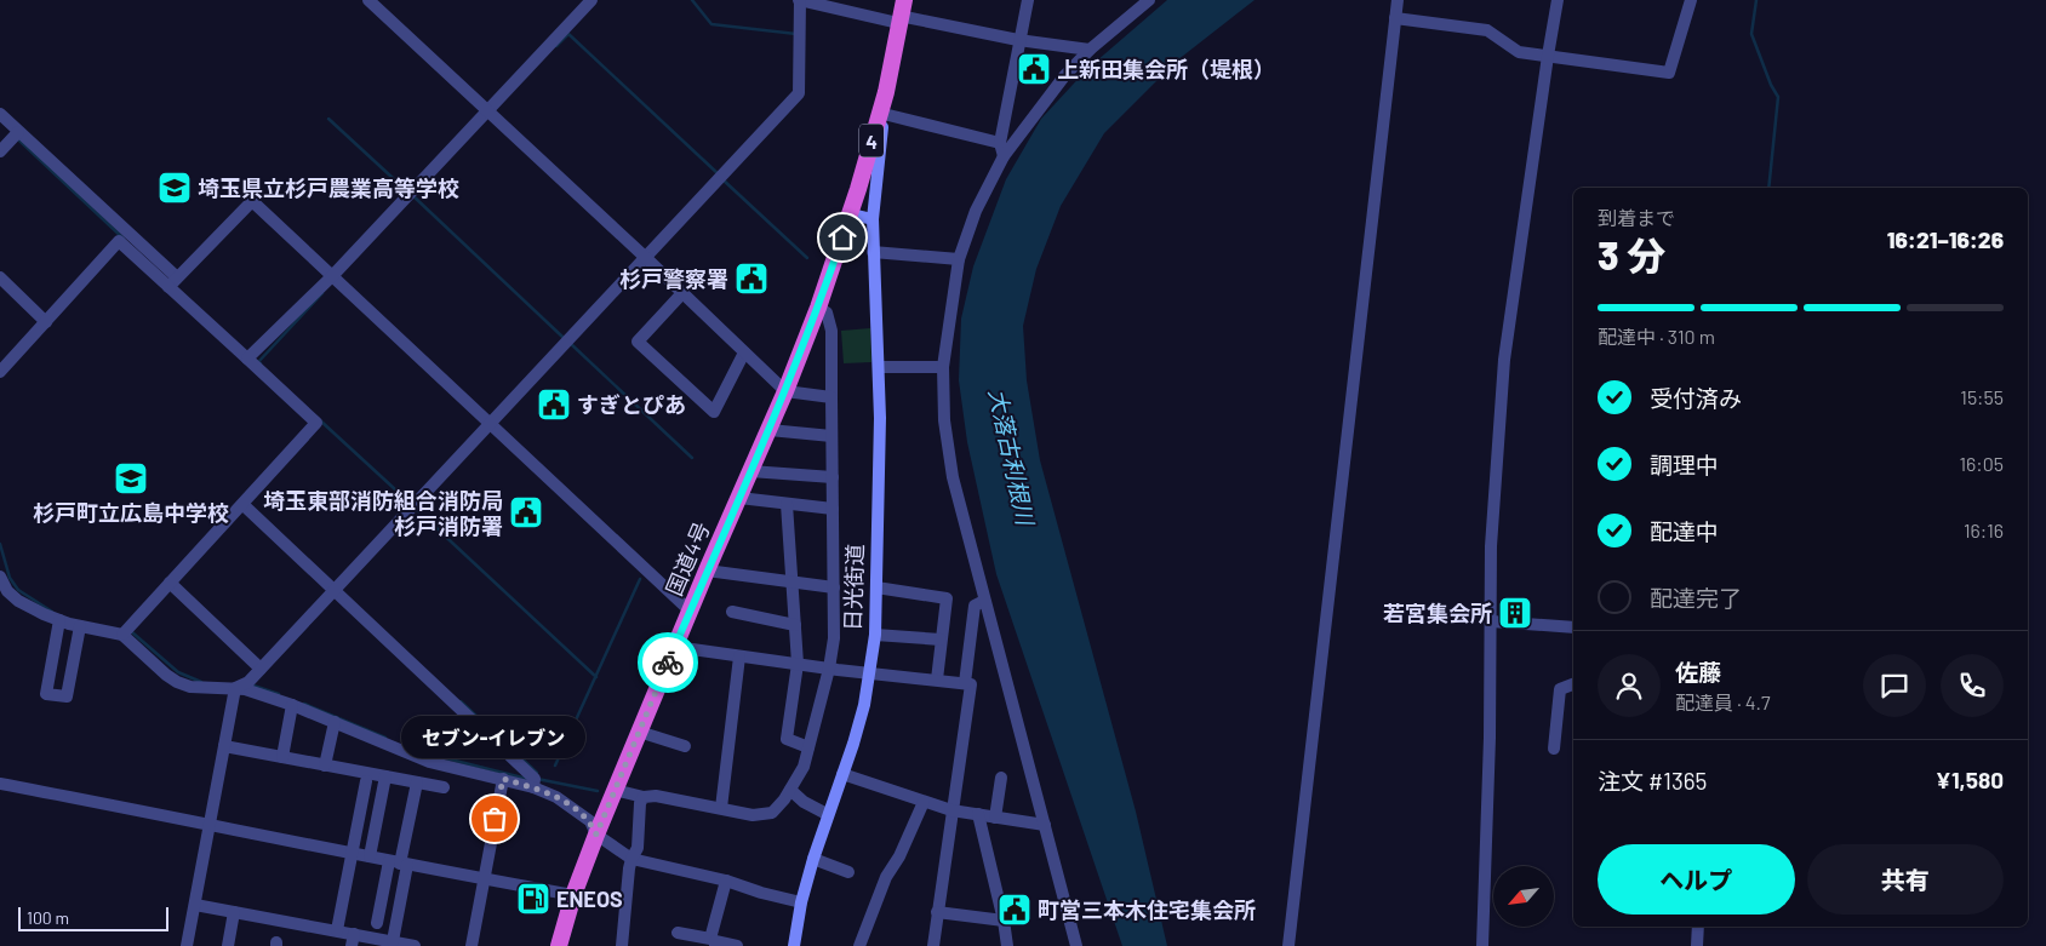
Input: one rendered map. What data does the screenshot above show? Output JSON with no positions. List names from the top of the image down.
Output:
{
  "streets": {
    "highway": ["4", "国道4号"],
    "main road": ["日光街道"]
  },
  "crossings": [
    ["4", "国道4号"],
    ["4", "日光街道"]
  ],
  "water": ["大落古利根川"],
  "places": {
    "public building": [
      "上新田集会所（堤根）",
      "杉戸警察署",
      "すぎとぴあ",
      "埼玉東部消防組合消防局 杉戸消防署",
      "町営三本木住宅集会所"
    ],
    "school or university": ["埼玉県立杉戸農業高等学校", "杉戸町立広島中学校"],
    "building": ["若宮集会所"],
    "other": ["セブン-イレブン"],
    "fuel station": ["ENEOS"]
  },
  "scale_bar": "100 m",
  "north": "bottom left",
  "page": {
    "heading": ["3 分", "到着まで", "16:21–16:26"],
    "panel": [
      "佐藤",
      "配達員 · 4.7",
      "注文 #1365",
      "¥1,580"
    ],
    "bar": "配達中 · 310 m",
    "list": [
      ["受付済み", "15:55"],
      ["調理中", "16:05"],
      ["配達中", "16:16"],
      "配達完了"
    ],
    "bubble": "セブン-イレブン",
    "buttons": ["ヘルプ", "共有"],
    "scale": "100 m"
  }
}
